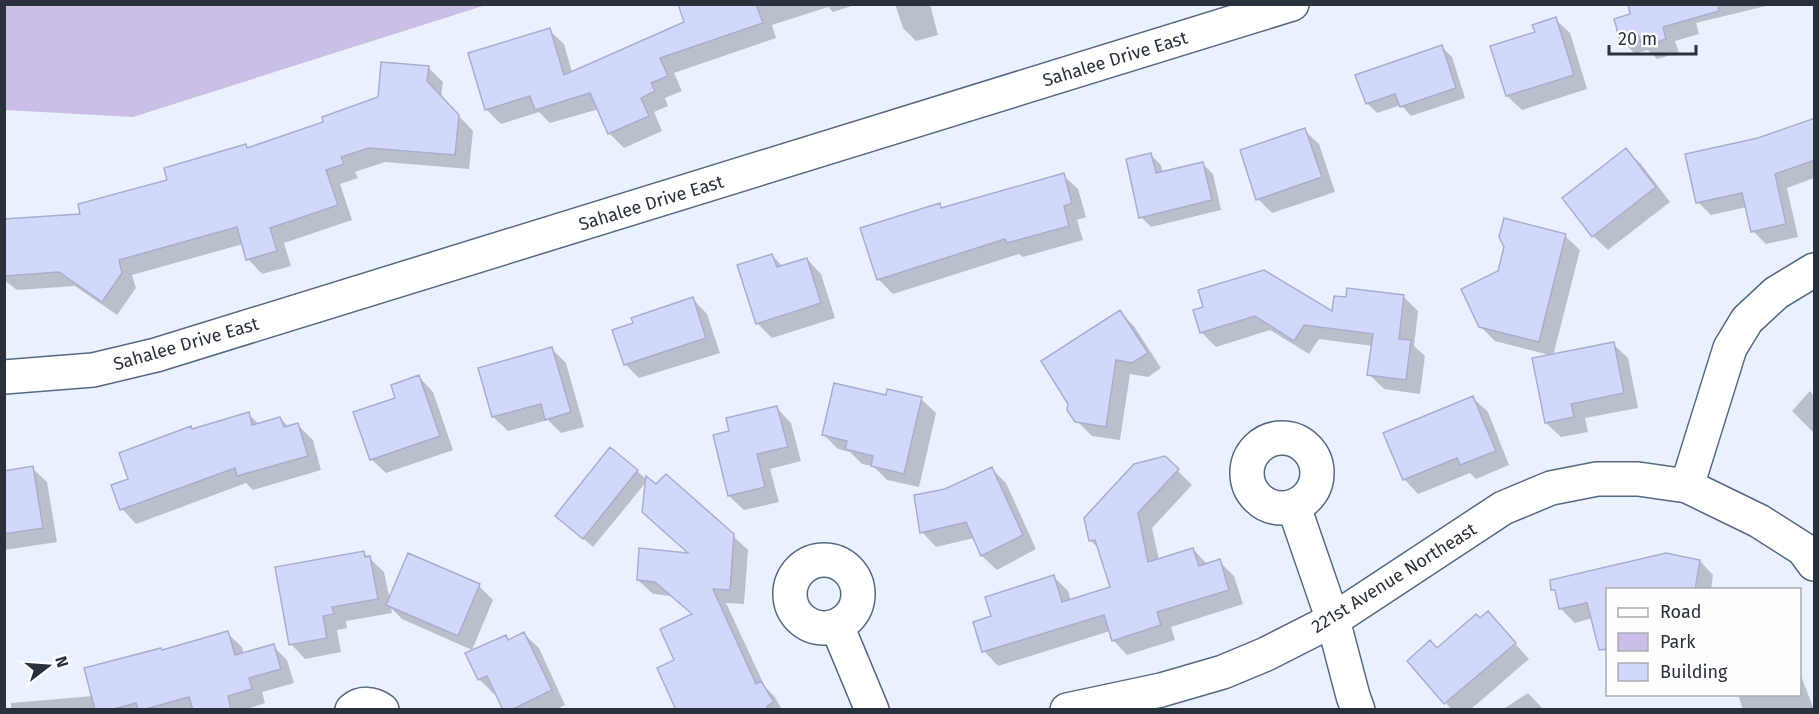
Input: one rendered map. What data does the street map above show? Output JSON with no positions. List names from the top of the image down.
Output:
{
  "streets": {
    "street": ["Sahalee Drive East", "221st Avenue Northeast"]
  },
  "legend": ["Road", "Park", "Building"],
  "scale_bar": "20 m",
  "north": "right"
}
